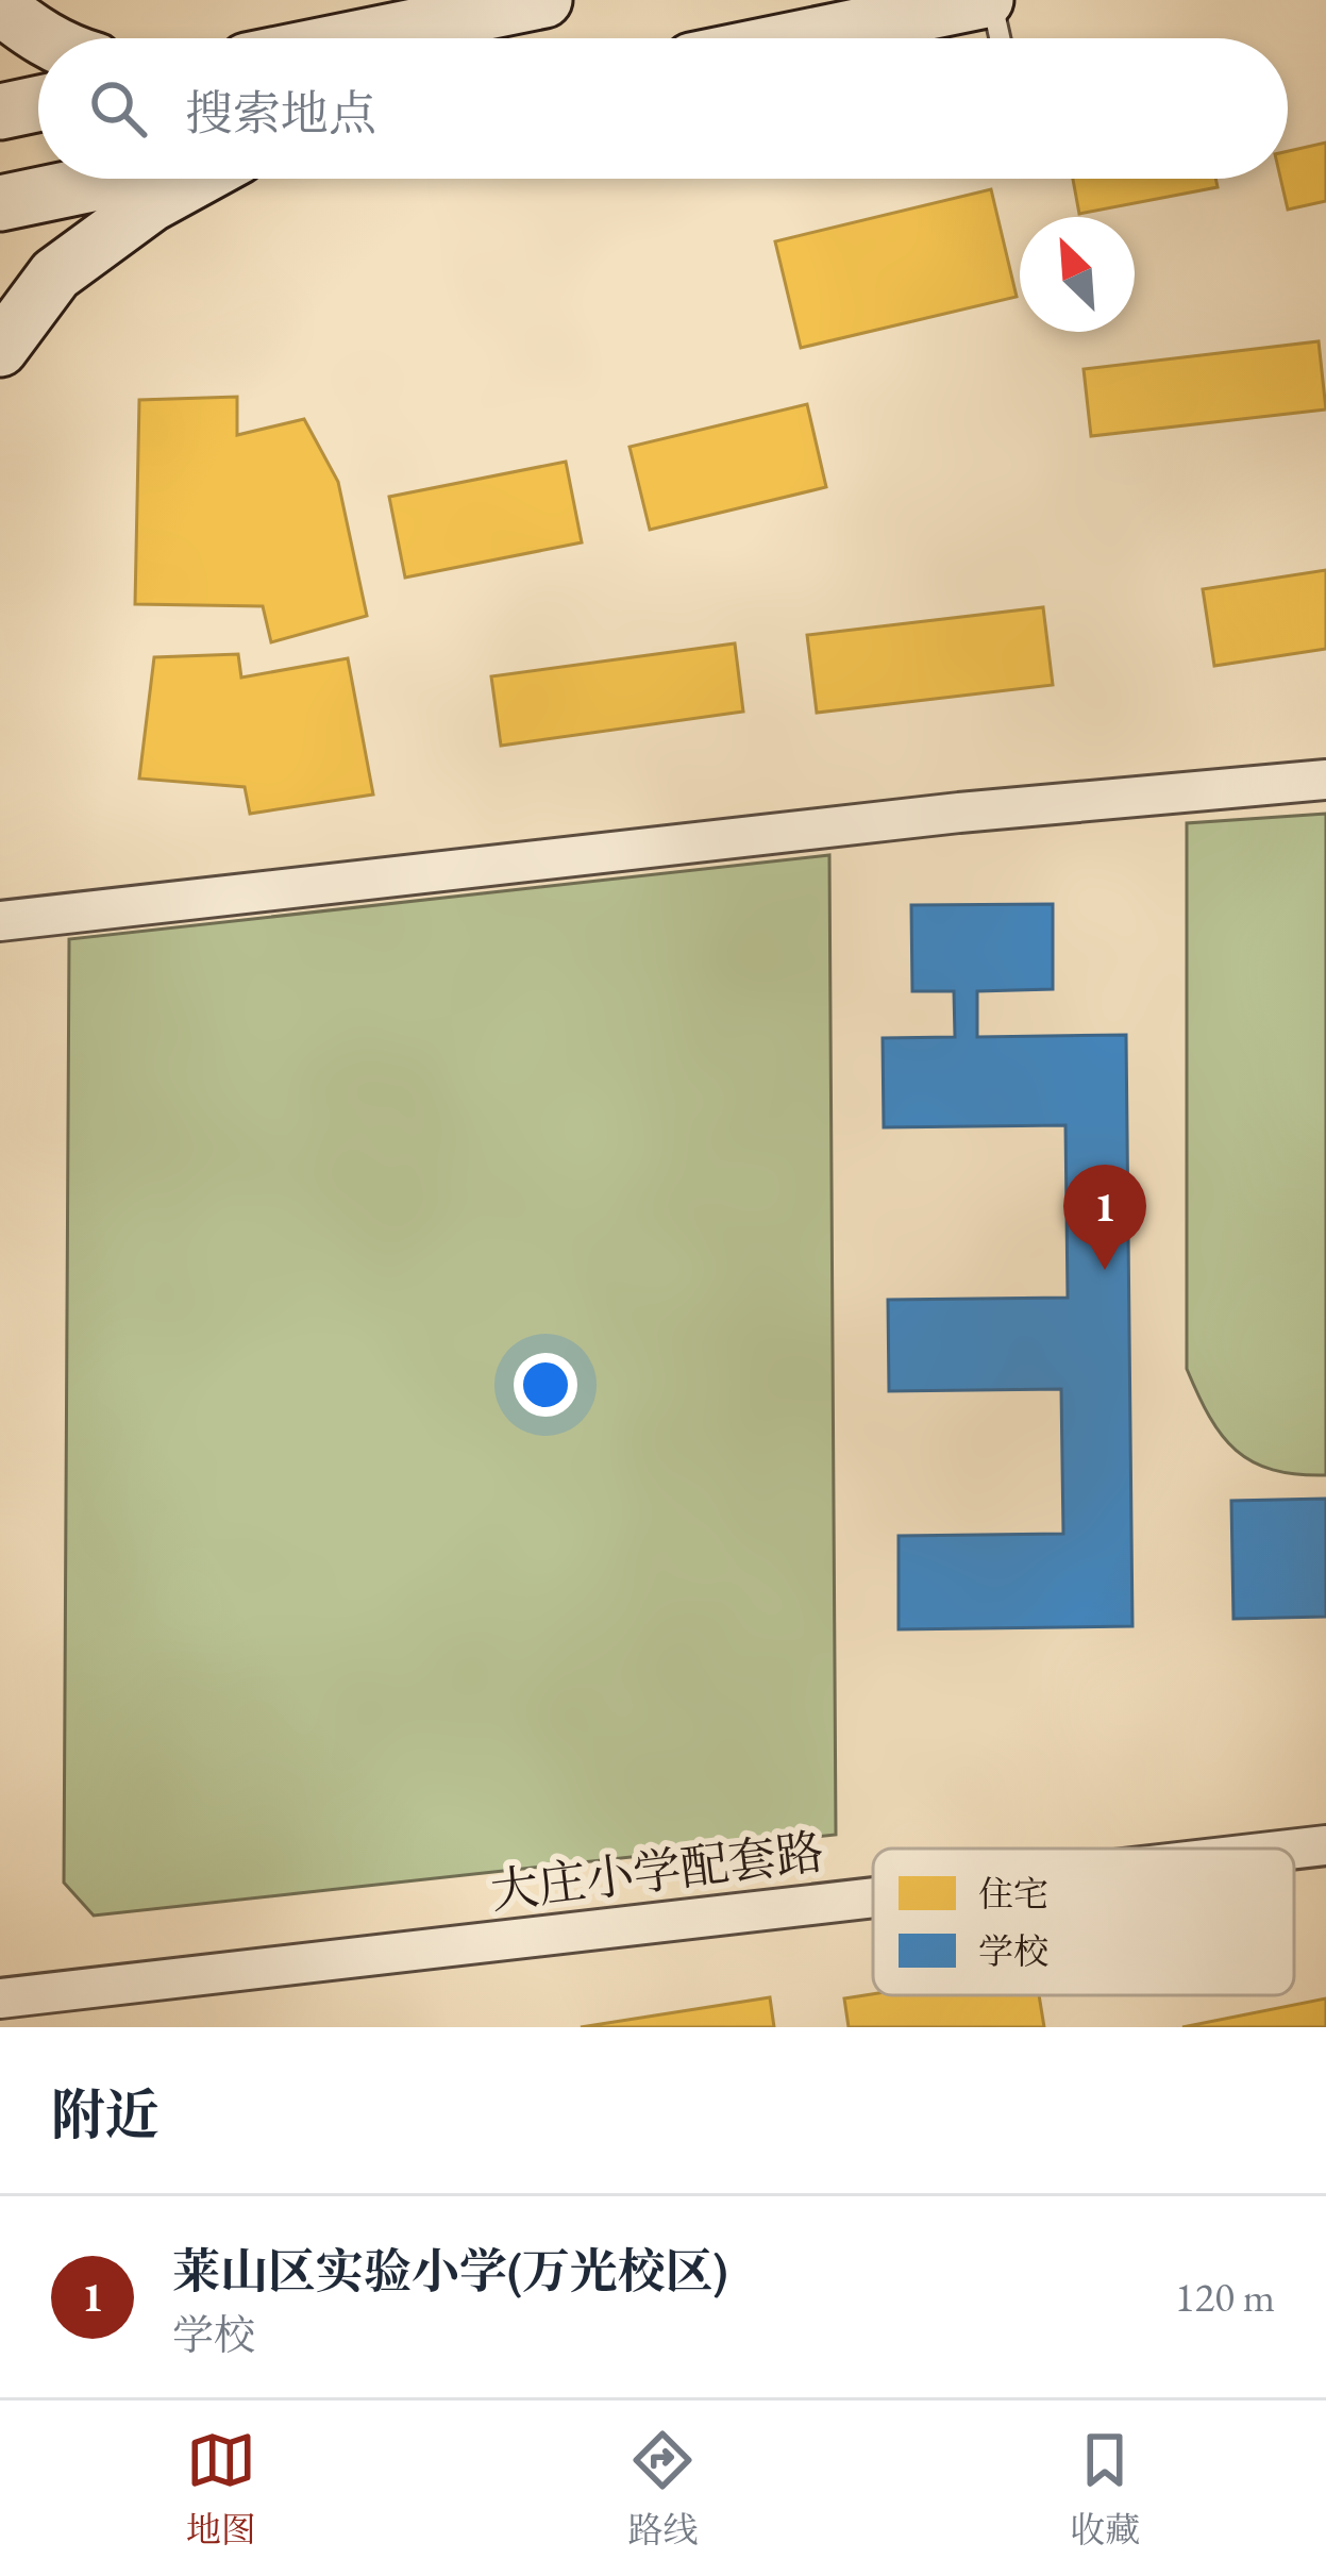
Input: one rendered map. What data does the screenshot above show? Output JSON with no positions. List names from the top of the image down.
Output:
{
  "streets": {
    "street": ["大庄小学配套路"]
  },
  "legend": ["住宅", "学校"],
  "north": "top left",
  "page": {
    "search": "搜索地点",
    "pins": "1",
    "heading": "附近",
    "list": [
      {
        "mark": "1",
        "name": "莱山区实验小学(万光校区)",
        "note": "学校",
        "value": "120 m"
      }
    ],
    "nav": ["地图", "路线", "收藏"]
  }
}
